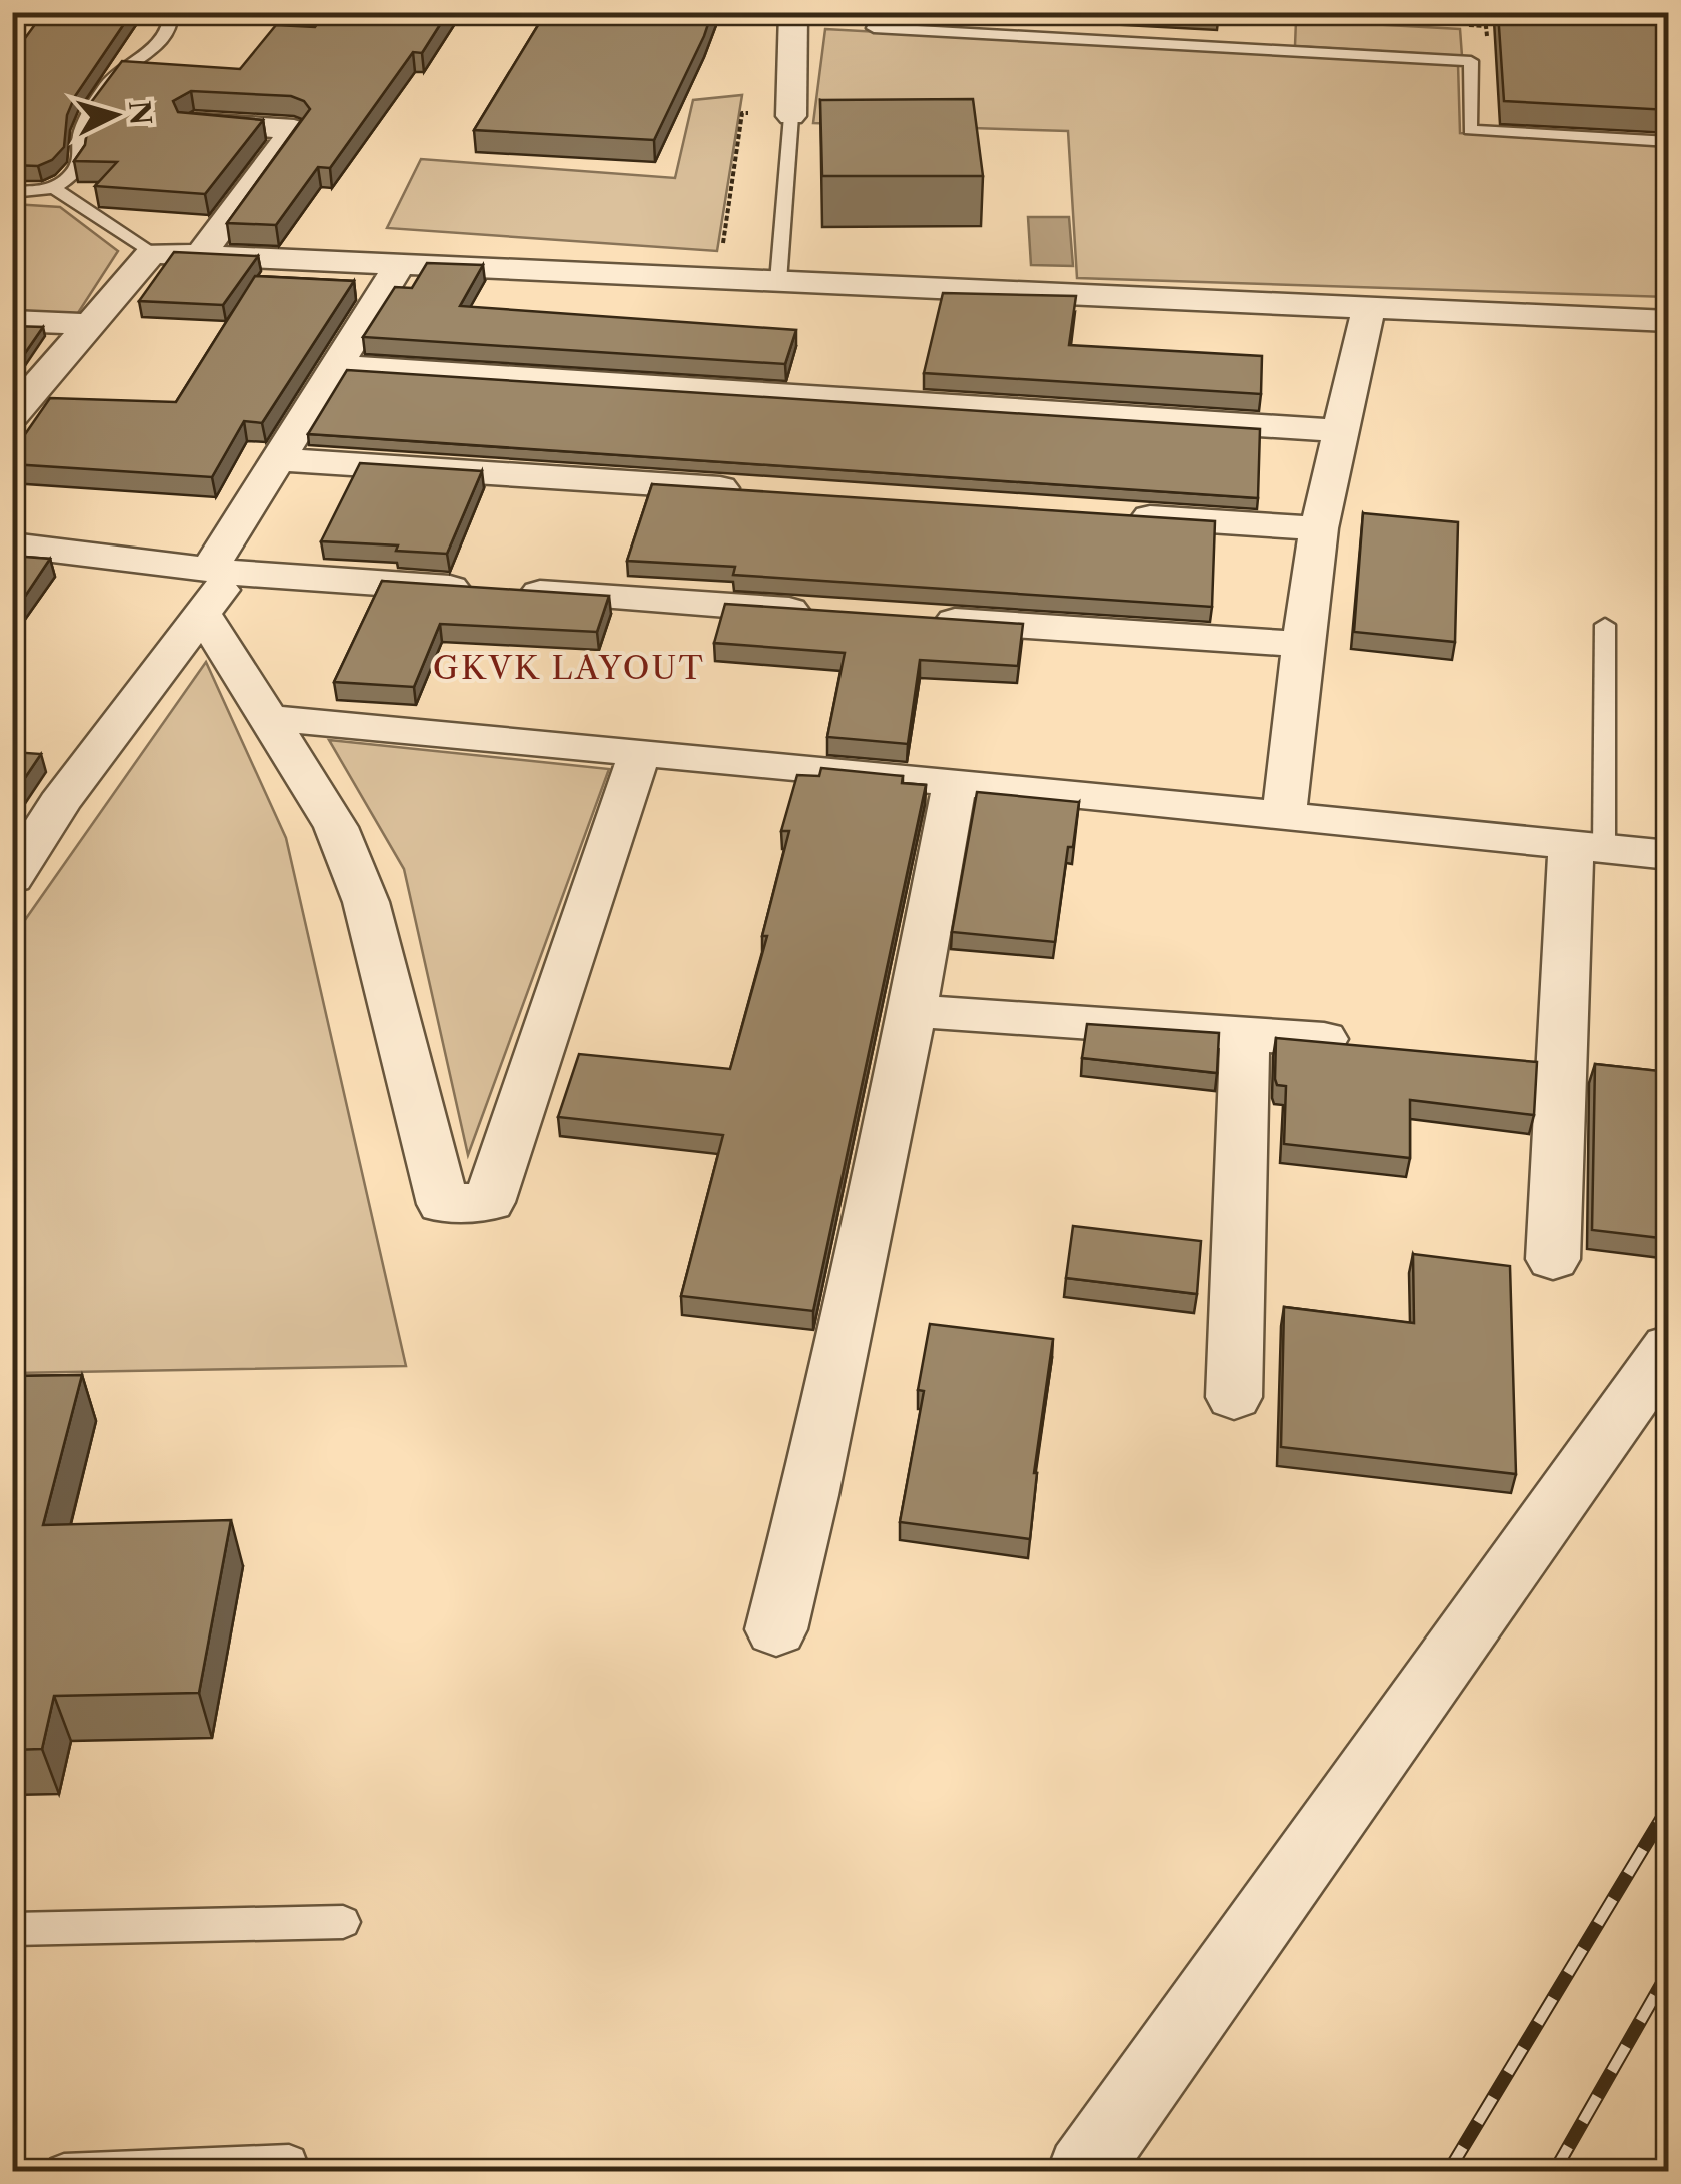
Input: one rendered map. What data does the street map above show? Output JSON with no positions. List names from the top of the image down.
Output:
{
  "districts": ["GKVK LAYOUT"],
  "north": "right"
}
